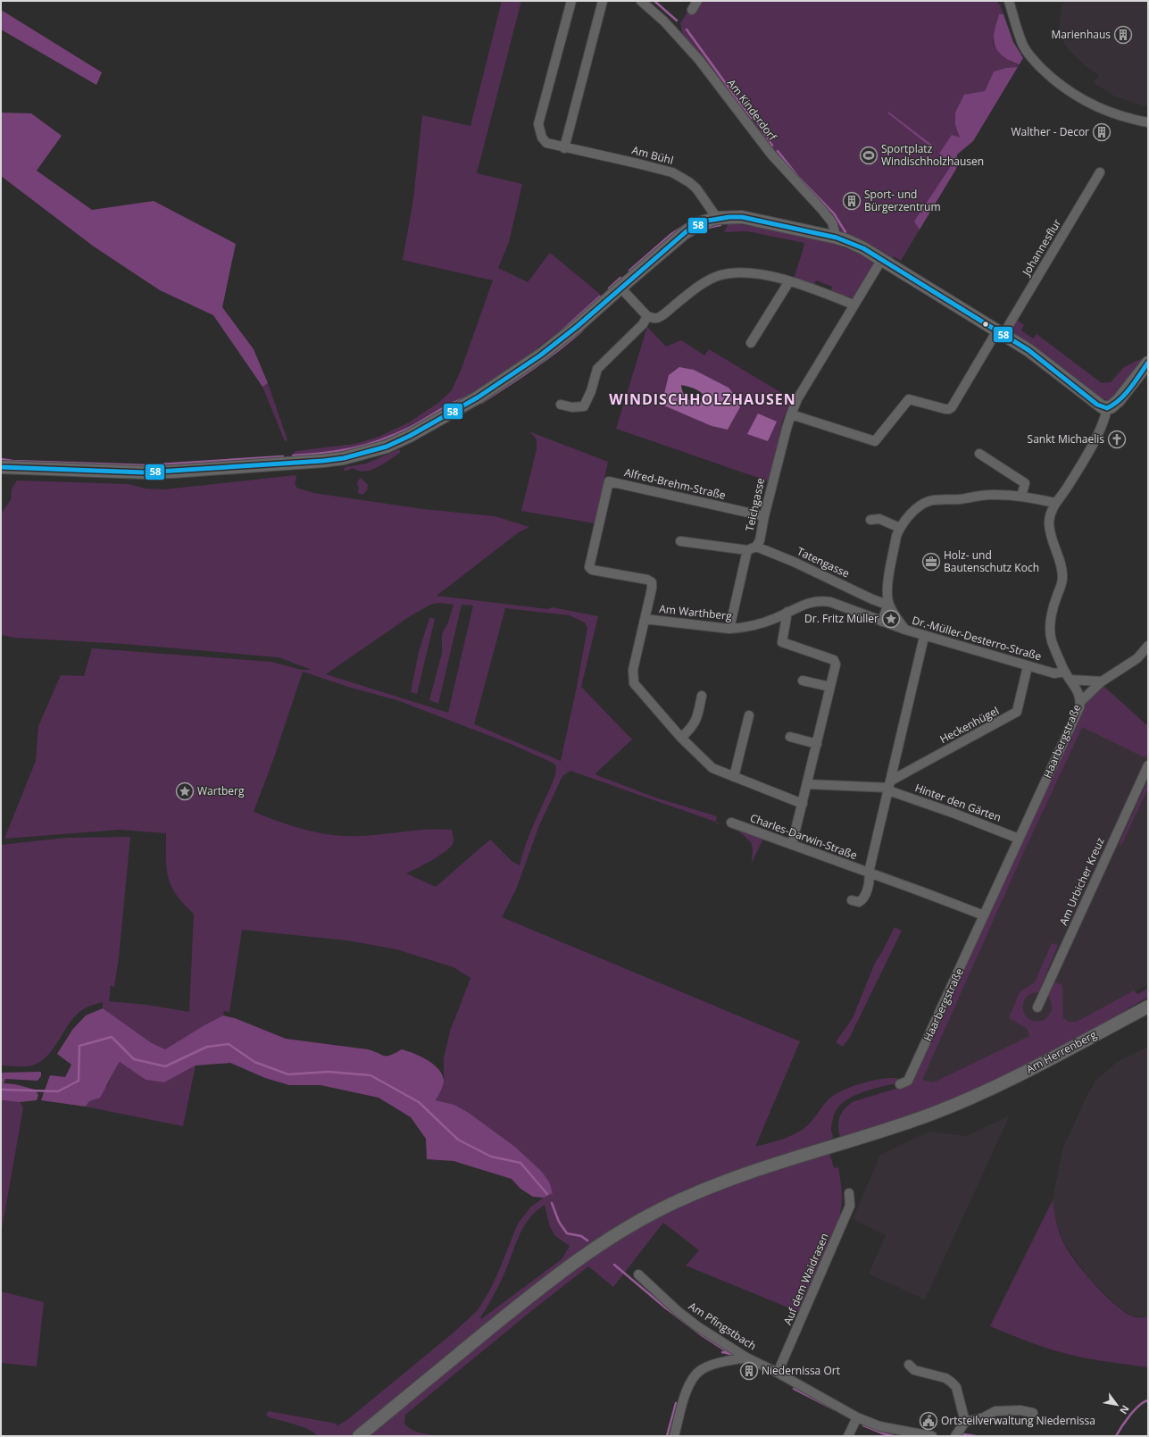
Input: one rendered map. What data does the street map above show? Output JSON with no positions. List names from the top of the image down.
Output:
{
  "streets": {
    "street": [
      "Am Kinderdorf",
      "Am Bühl",
      "Johannesflur",
      "Alfred-Brehm-Straße",
      "Teichgasse",
      "Tatengasse",
      "Am Warthberg",
      "Dr.-Müller-Desterro-Straße",
      "Heckenhügel",
      "Haarbergstraße",
      "Hinter den Gärten",
      "Charles-Darwin-Straße",
      "Am Urbicher Kreuz",
      "Am Herrenberg",
      "Auf dem Waidrasen",
      "Am Pfingstbach"
    ]
  },
  "crossings": [
    ["Johannesflur", "Teichgasse"],
    ["Alfred-Brehm-Straße", "Teichgasse"],
    ["Alfred-Brehm-Straße", "Am Warthberg"],
    ["Teichgasse", "Tatengasse"],
    ["Tatengasse", "Dr.-Müller-Desterro-Straße"],
    ["Am Warthberg", "Dr.-Müller-Desterro-Straße"],
    ["Dr.-Müller-Desterro-Straße", "Heckenhügel"],
    ["Dr.-Müller-Desterro-Straße", "Haarbergstraße"],
    ["Heckenhügel", "Hinter den Gärten"],
    ["Heckenhügel", "Charles-Darwin-Straße"],
    ["Haarbergstraße", "Hinter den Gärten"],
    ["Haarbergstraße", "Charles-Darwin-Straße"],
    ["Hinter den Gärten", "Charles-Darwin-Straße"],
    ["Auf dem Waidrasen", "Am Pfingstbach"]
  ],
  "districts": ["WINDISCHHOLZHAUSEN"],
  "places": {
    "building": [
      "Marienhaus",
      "Walther - Decor",
      "Sport- und Bürgerzentrum",
      "Niedernissa Ort"
    ],
    "sports": ["Sportplatz Windischholzhausen"],
    "church": ["Sankt Michaelis"],
    "office": ["Holz- und Bautenschutz Koch"],
    "place": ["Dr. Fritz Müller", "Wartberg"],
    "public building": ["Ortsteilverwaltung Niedernissa"]
  },
  "lines": ["transit line 58"],
  "north": "bottom right"
}
